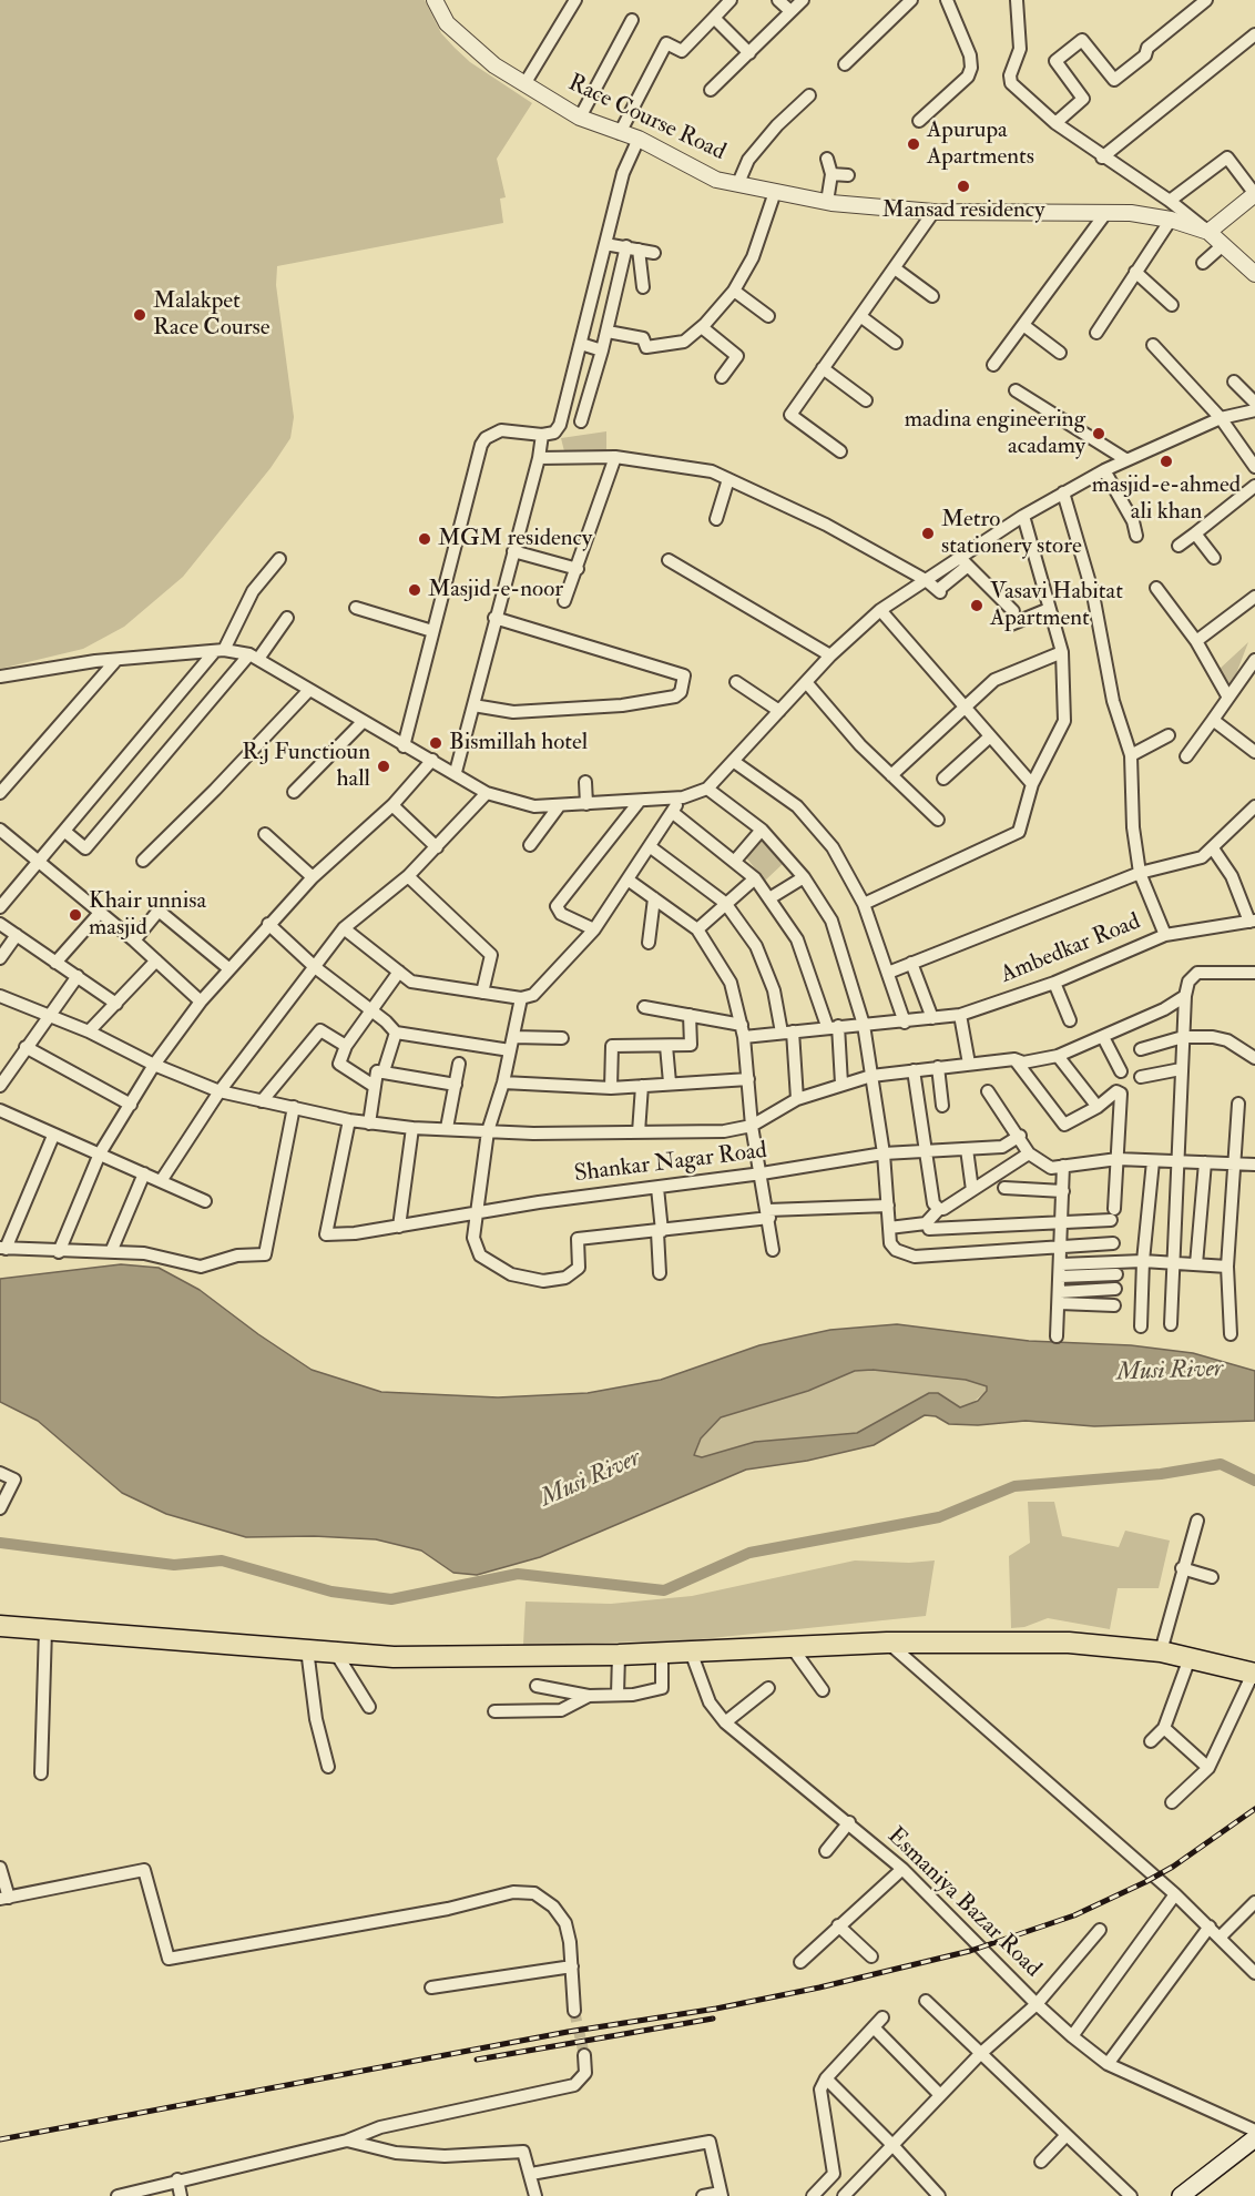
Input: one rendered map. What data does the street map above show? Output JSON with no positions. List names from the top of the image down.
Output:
{
  "streets": {
    "street": [
      "Race Course Road",
      "Ambedkar Road",
      "Shankar Nagar Road",
      "Esmaniya Bazar Road"
    ]
  },
  "water": ["Musi River"],
  "places": [
    "Apurupa Apartments",
    "Mansad residency",
    "Malakpet Race Course",
    "madina engineering acadamy",
    "masjid-e-ahmed ali khan",
    "Metro stationery store",
    "MGM residency",
    "Masjid-e-noor",
    "Vasavi Habitat Apartment",
    "Bismillah hotel",
    "R.j Functioun hall",
    "Khair unnisa masjid"
  ]
}
